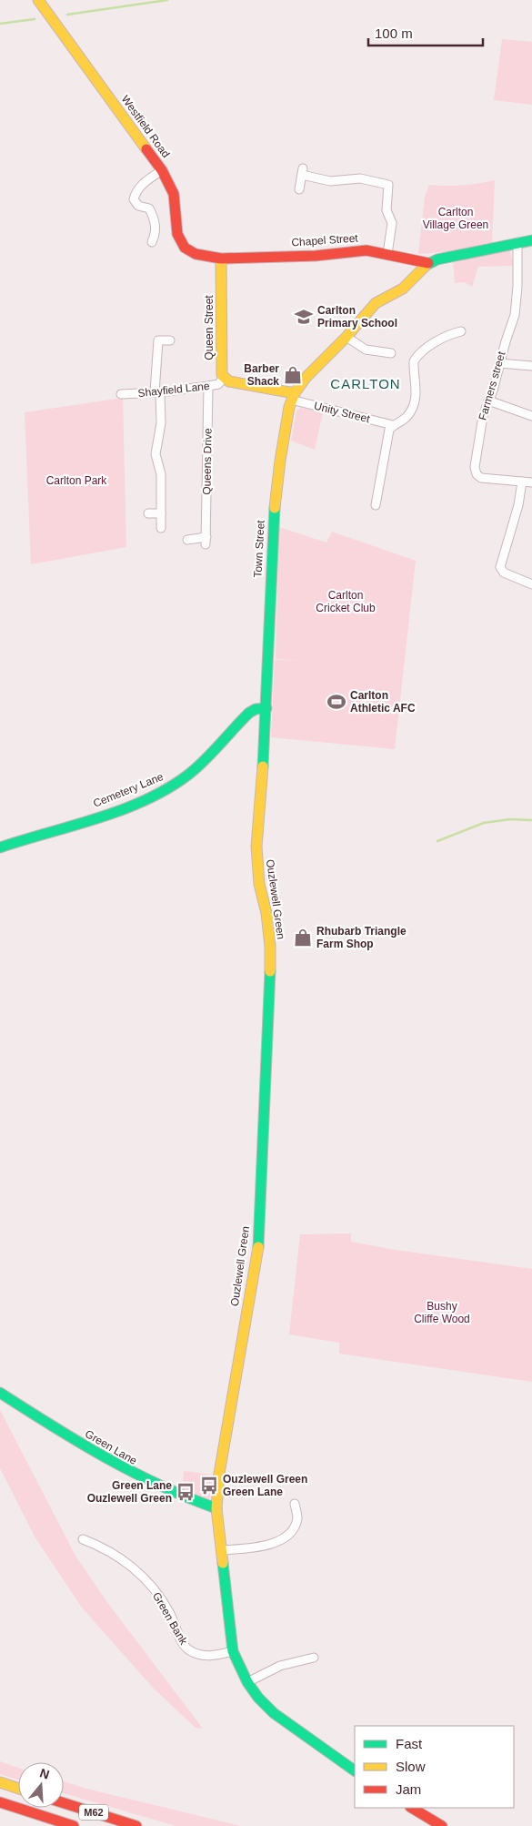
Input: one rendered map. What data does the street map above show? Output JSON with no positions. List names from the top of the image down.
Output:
{
  "streets": {
    "main road": [
      "Westfield Road",
      "Chapel Street",
      "Queen Street",
      "Town Street",
      "Cemetery Lane",
      "Ouzlewell Green",
      "Green Lane",
      "M62"
    ],
    "street": [
      "Farmers street",
      "Shayfield Lane",
      "Unity Street",
      "Queens Drive",
      "Green Bank"
    ]
  },
  "crossings": [
    ["Westfield Road", "Chapel Street"],
    ["Westfield Road", "Queen Street"],
    ["Chapel Street", "Queen Street"],
    ["Queen Street", "Shayfield Lane"],
    ["Shayfield Lane", "Queens Drive"],
    ["Unity Street", "Town Street"],
    ["Town Street", "Cemetery Lane"],
    ["Town Street", "Ouzlewell Green"],
    ["Cemetery Lane", "Ouzlewell Green"],
    ["Ouzlewell Green", "Green Lane"],
    ["Ouzlewell Green", "Green Bank"]
  ],
  "districts": ["CARLTON"],
  "parks": [
    "Carlton Village Green",
    "Carlton Park",
    "Carlton Cricket Club",
    "Bushy Cliffe Wood"
  ],
  "places": {
    "school or university": ["Carlton Primary School"],
    "shop": ["Barber Shack", "Rhubarb Triangle Farm Shop"],
    "sports": ["Carlton Athletic AFC"],
    "bus stop": ["Ouzlewell Green Green Lane", "Green Lane Ouzlewell Green"]
  },
  "legend": ["Fast", "Slow", "Jam"],
  "scale_bar": "100 m",
  "north": "top"
}
